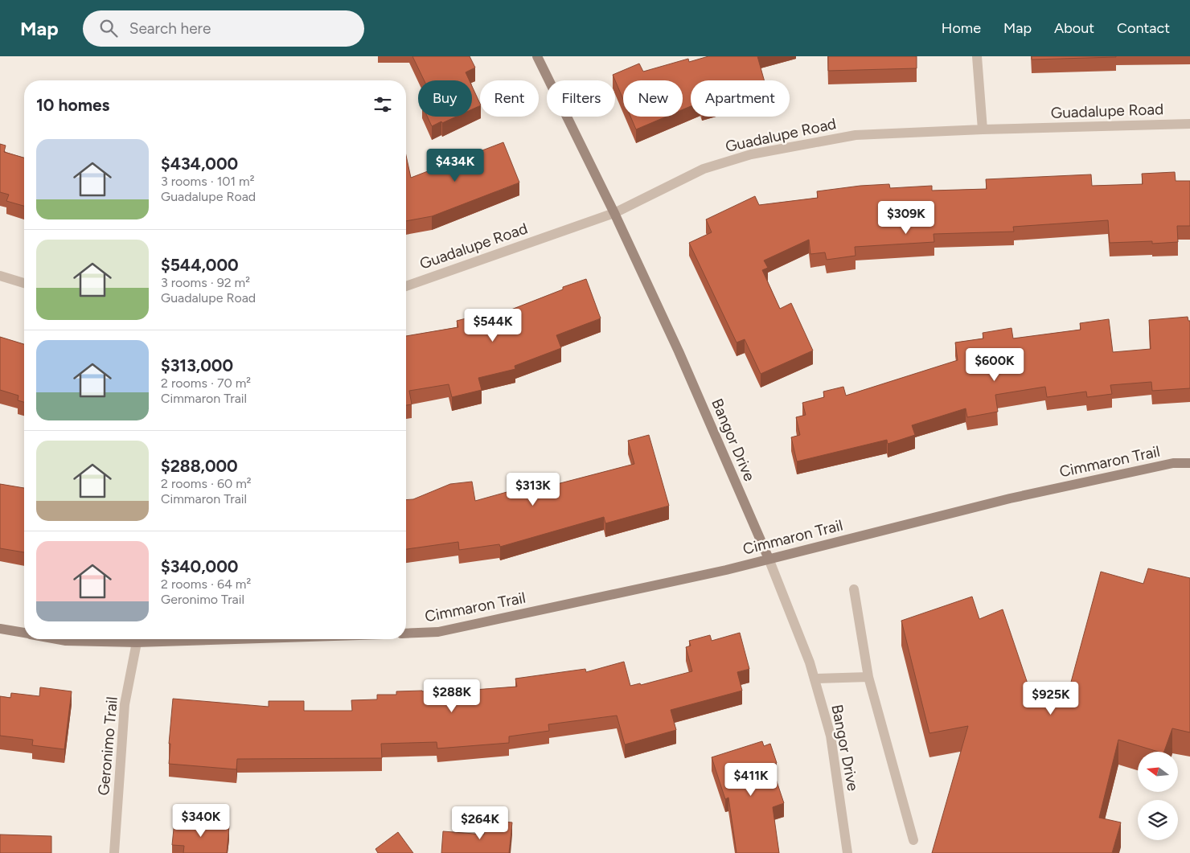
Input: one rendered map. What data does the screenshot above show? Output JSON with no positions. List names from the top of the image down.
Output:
{
  "streets": {
    "street": [
      "Guadalupe Road",
      "Bangor Drive",
      "Cimmaron Trail",
      "Geronimo Trail"
    ]
  },
  "crossings": [
    ["Guadalupe Road", "Bangor Drive"],
    ["Bangor Drive", "Cimmaron Trail"]
  ],
  "north": "left",
  "page": {
    "header": "Map",
    "search": "Search here",
    "nav": [
      "Home",
      "Map",
      "About",
      "Contact"
    ],
    "chip": [
      "Buy",
      "Rent",
      "Filters",
      "New",
      "Apartment"
    ],
    "heading": "10 homes",
    "list": [
      {
        "name": "$434,000",
        "note": "3 rooms · 101 m² · Guadalupe Road"
      },
      {
        "name": "$544,000",
        "note": "3 rooms · 92 m² · Guadalupe Road"
      },
      {
        "name": "$313,000",
        "note": "2 rooms · 70 m² · Cimmaron Trail"
      },
      {
        "name": "$288,000",
        "note": "2 rooms · 60 m² · Cimmaron Trail"
      },
      {
        "name": "$340,000",
        "note": "2 rooms · 64 m² · Geronimo Trail"
      }
    ],
    "price": [
      "$434K",
      "$309K",
      "$544K",
      "$600K",
      "$313K",
      "$288K",
      "$925K",
      "$411K",
      "$340K",
      "$264K"
    ]
  }
}
